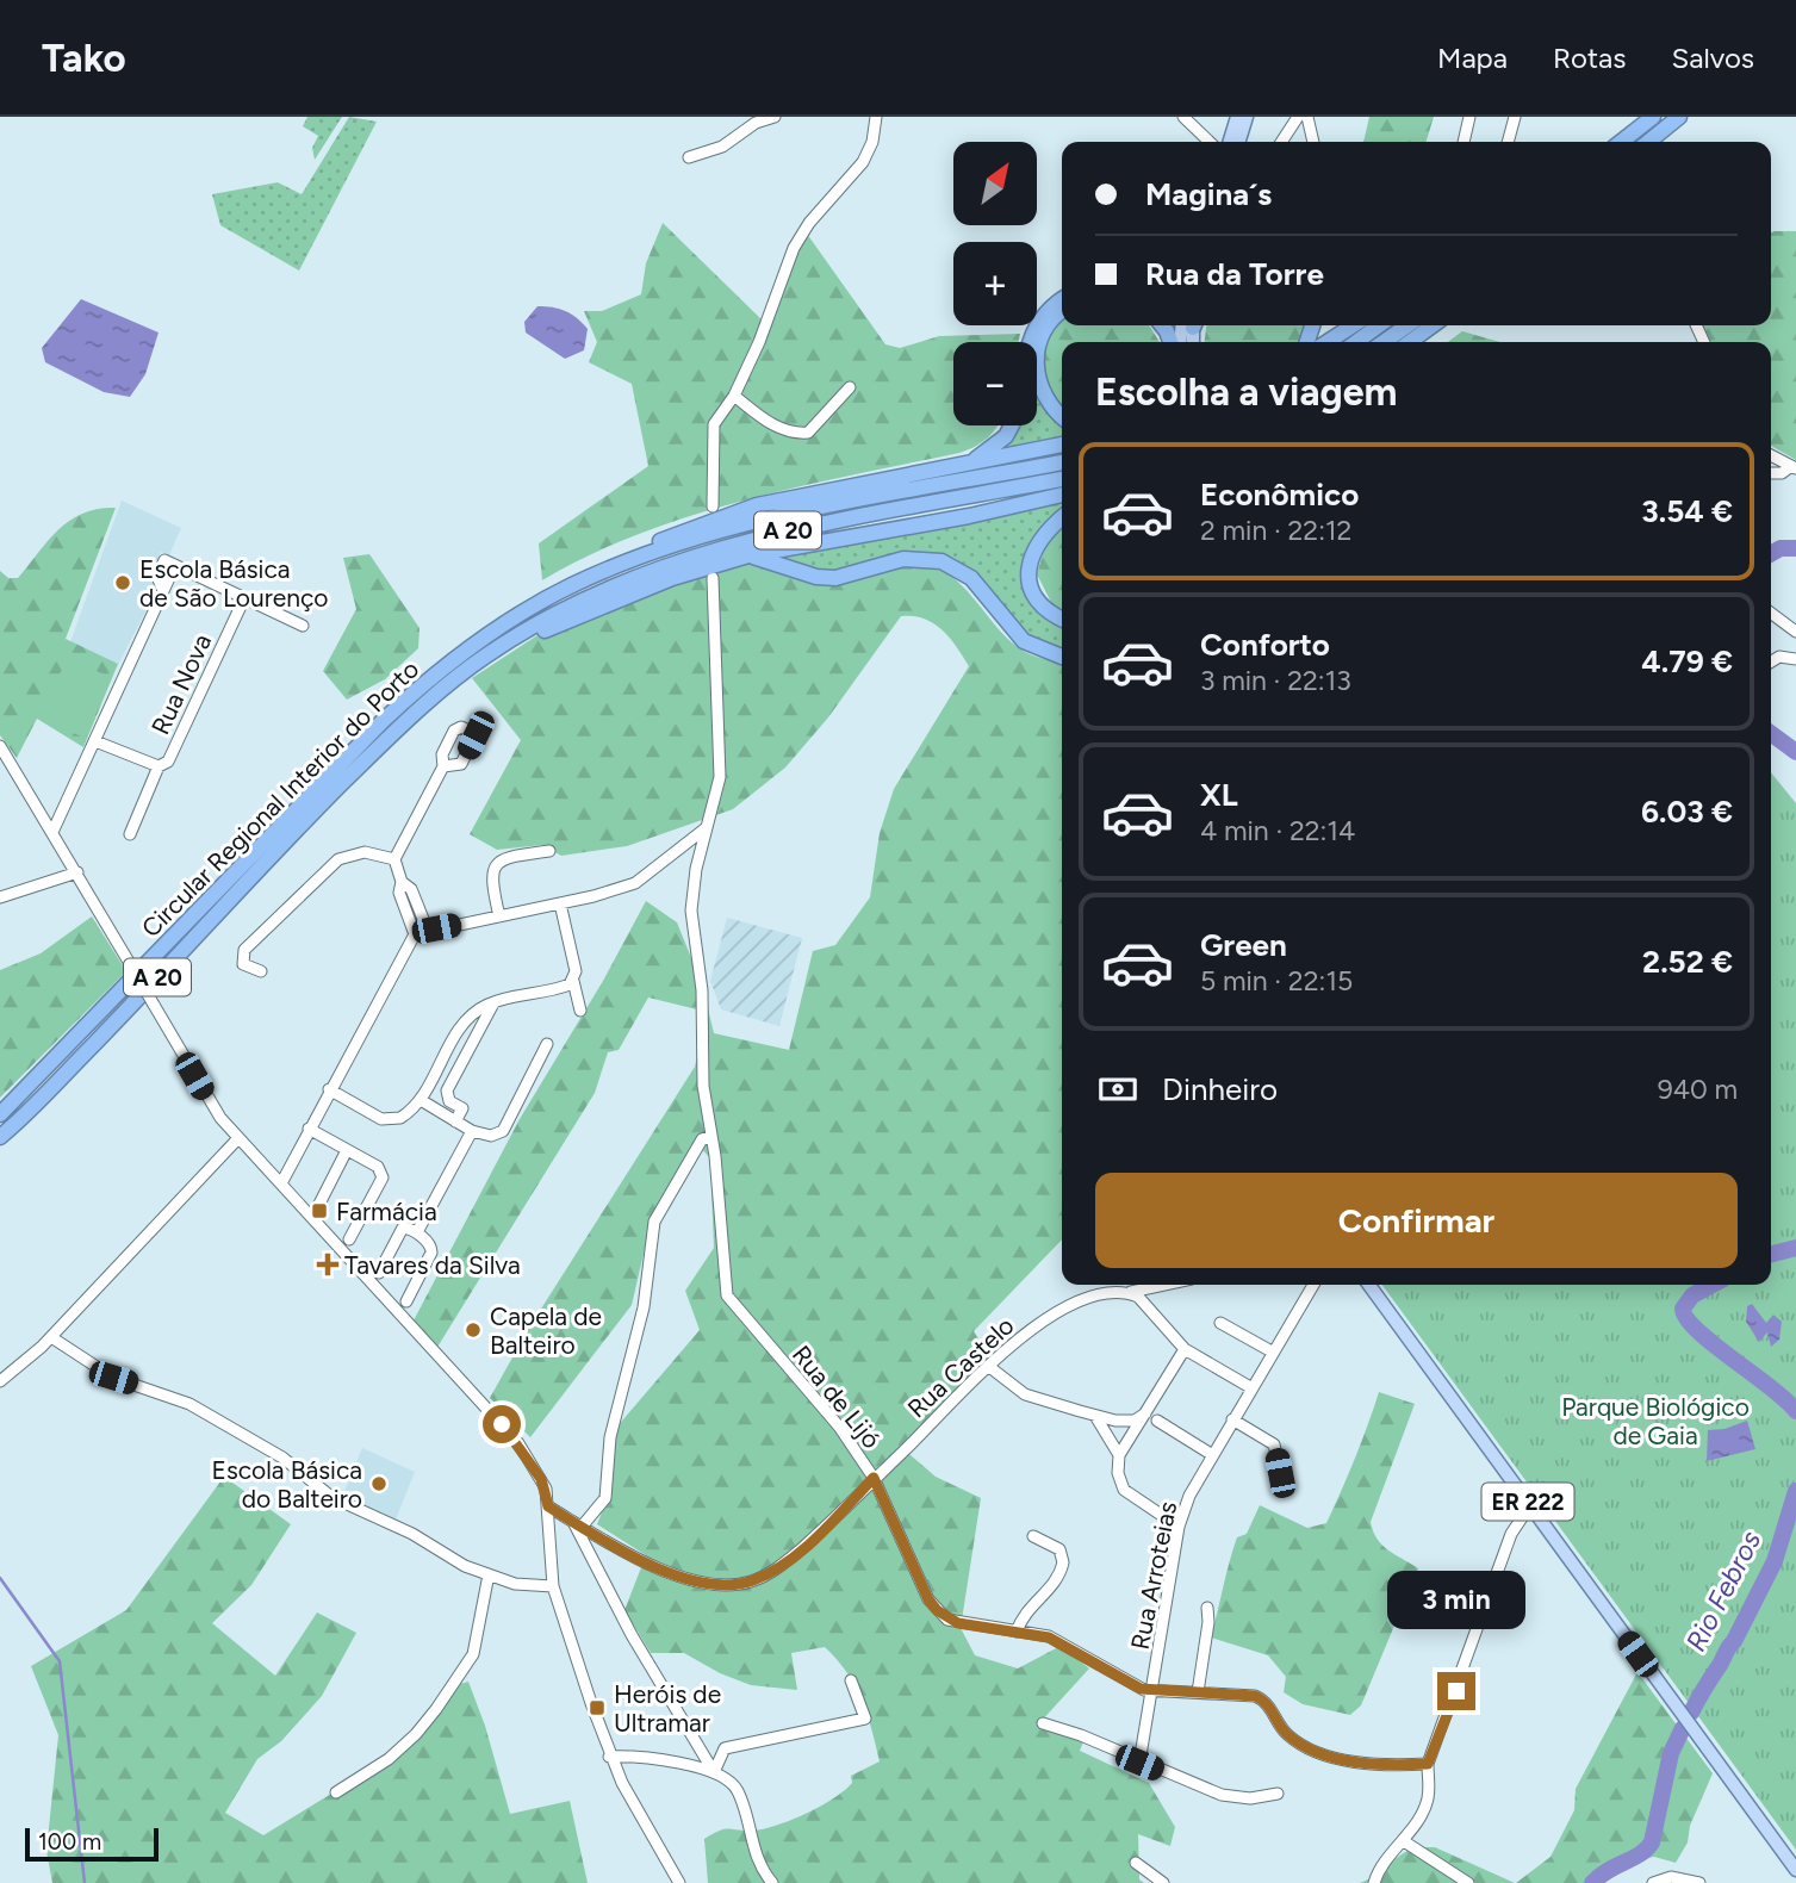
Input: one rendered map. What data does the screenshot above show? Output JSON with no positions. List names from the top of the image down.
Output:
{
  "streets": {
    "highway": ["A 20", "Circular Regional Interior do Porto"],
    "main road": ["ER 222"],
    "street": [
      "Rua Nova",
      "Rua Castelo",
      "Rua de Lijó",
      "Rua Arroteias"
    ]
  },
  "crossings": [
    ["Rua Castelo", "Rua de Lijó"],
    ["Rua de Lijó", "Rua Arroteias"]
  ],
  "water": ["Rio Febros"],
  "parks": ["Parque Biológico de Gaia"],
  "places": {
    "other": ["Escola Básica de São Lourenço", "Capela de Balteiro", "Escola Básica do Balteiro"],
    "transit": ["Farmácia", "Heróis de Ultramar"],
    "health": ["Tavares da Silva"]
  },
  "scale_bar": "100 m",
  "north": "top right",
  "page": {
    "header": "Tako",
    "nav": ["Mapa", "Rotas", "Salvos"],
    "map_buttons": ["+", "−"],
    "banner": ["Magina´s", "Rua da Torre"],
    "heading": "Escolha a viagem",
    "list": [
      {
        "name": "Econômico",
        "note": "2 min · 22:12",
        "value": "3.54 €"
      },
      {
        "name": "Conforto",
        "note": "3 min · 22:13",
        "value": "4.79 €"
      },
      {
        "name": "XL",
        "note": "4 min · 22:14",
        "value": "6.03 €"
      },
      {
        "name": "Green",
        "note": "5 min · 22:15",
        "value": "2.52 €"
      }
    ],
    "pay": ["Dinheiro", "940 m"],
    "buttons": "Confirmar",
    "bubble": "3 min",
    "scale": "100 m"
  }
}
